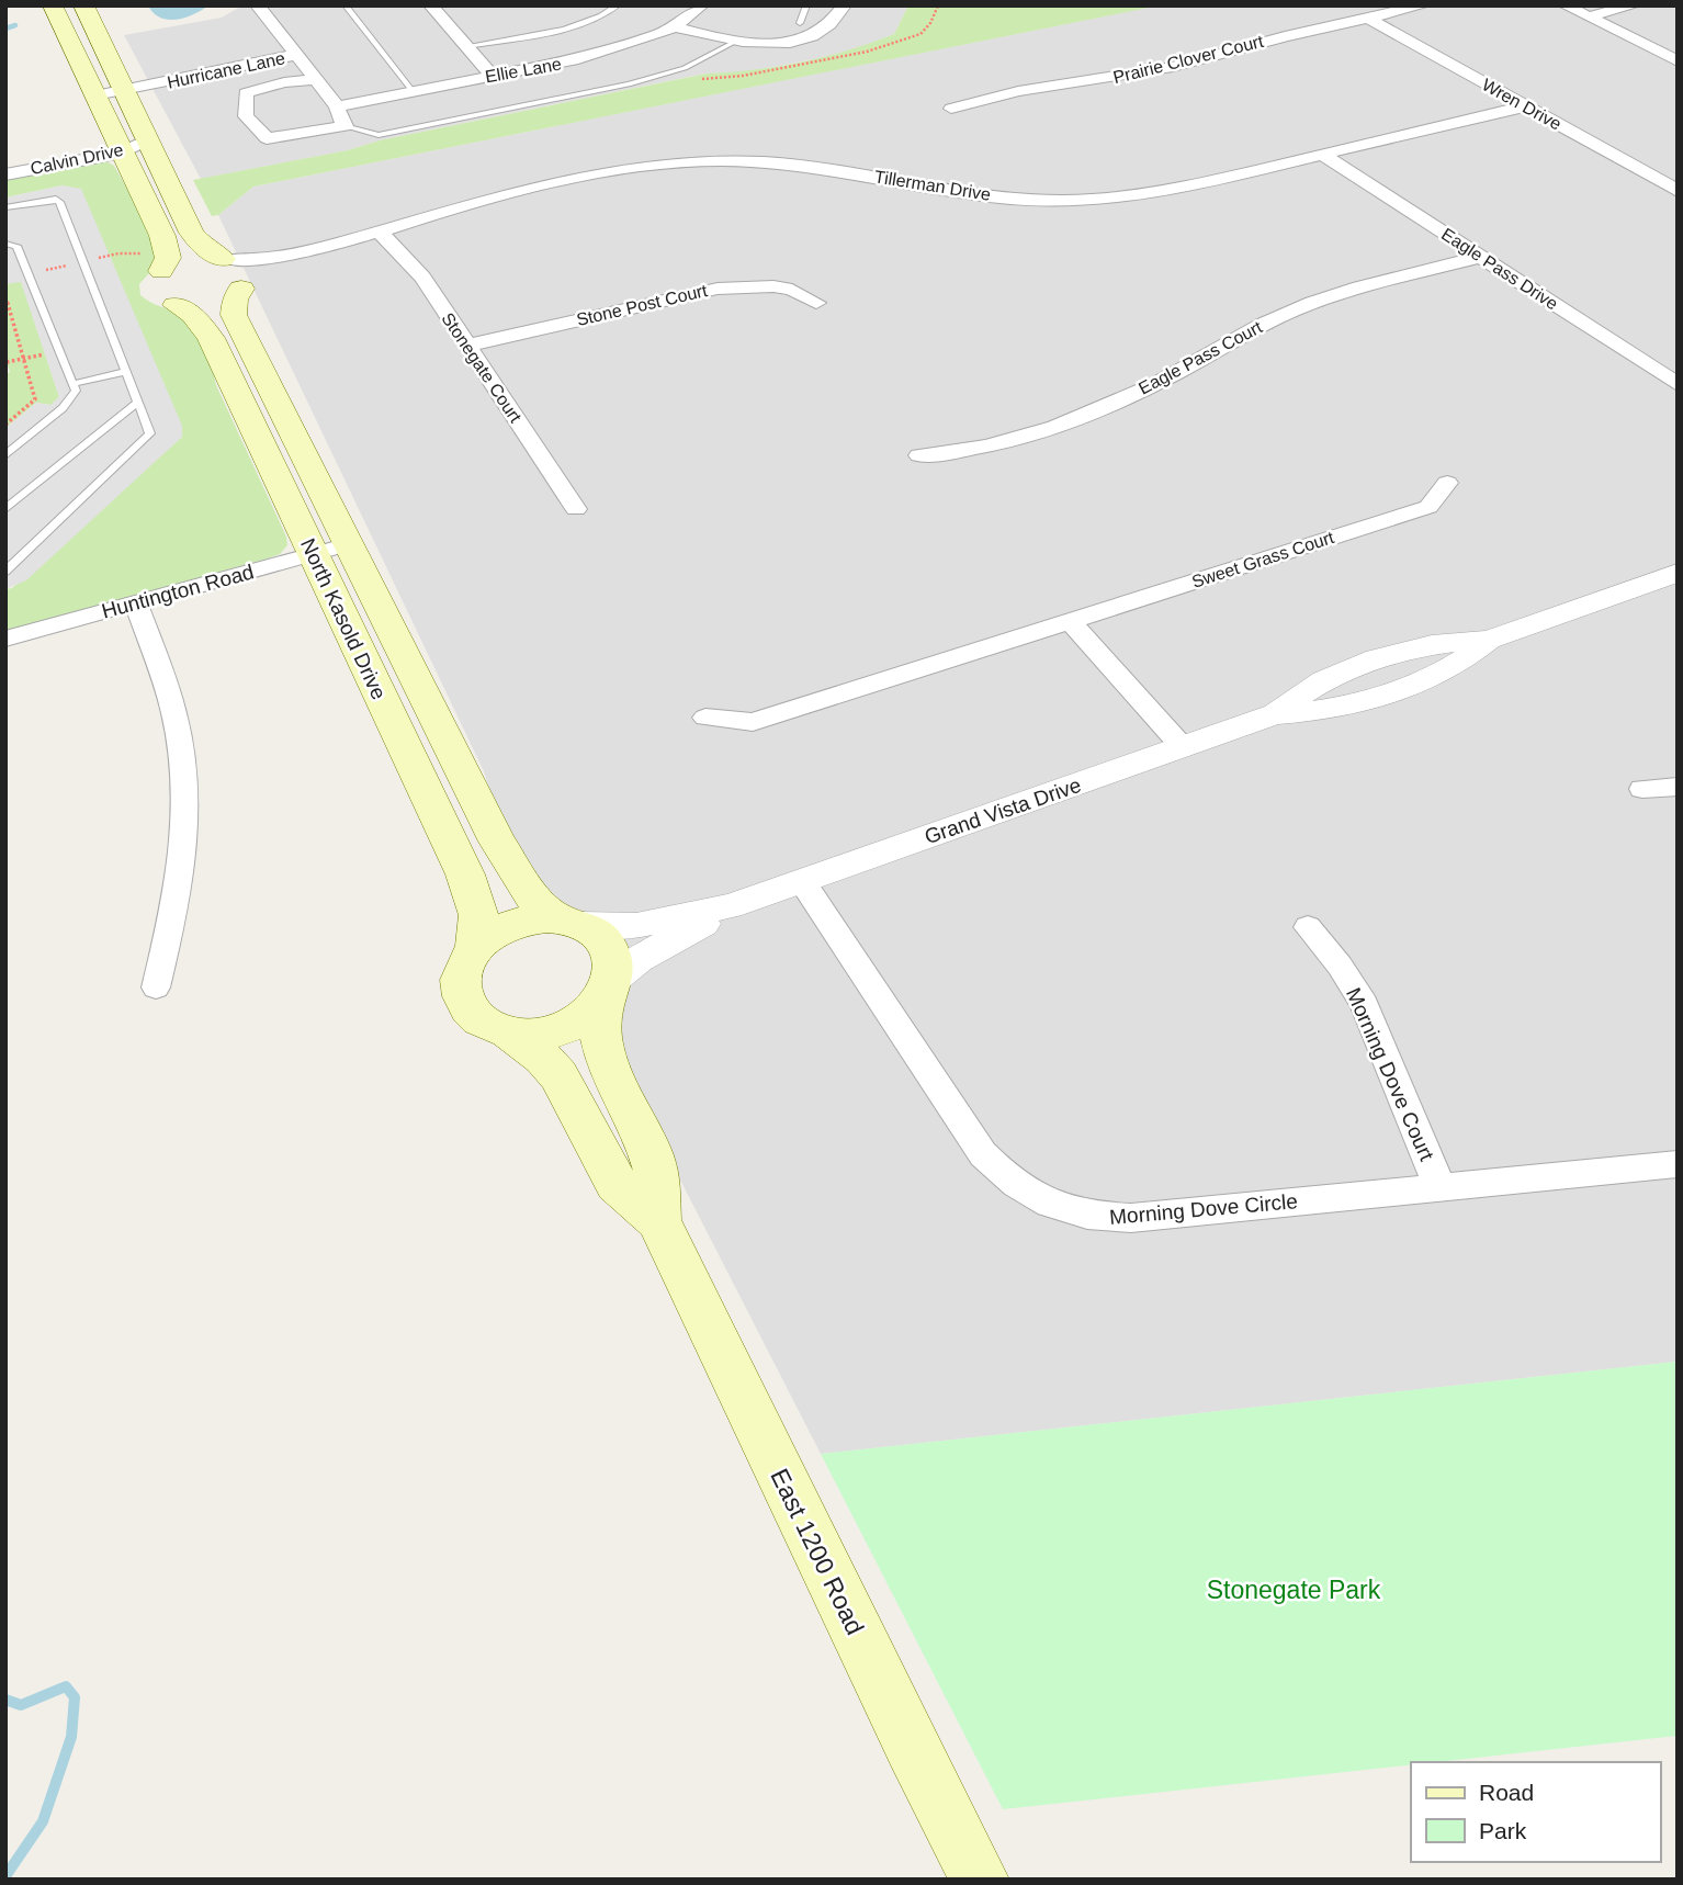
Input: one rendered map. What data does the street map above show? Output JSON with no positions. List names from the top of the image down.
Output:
{
  "streets": {
    "main road": ["North Kasold Drive", "East 1200 Road"],
    "street": [
      "Prairie Clover Court",
      "Hurricane Lane",
      "Ellie Lane",
      "Wren Drive",
      "Calvin Drive",
      "Tillerman Drive",
      "Eagle Pass Drive",
      "Stone Post Court",
      "Eagle Pass Court",
      "Stonegate Court",
      "Sweet Grass Court",
      "Huntington Road",
      "Grand Vista Drive",
      "Morning Dove Court",
      "Morning Dove Circle"
    ]
  },
  "crossings": [
    ["Prairie Clover Court", "Wren Drive"],
    ["Hurricane Lane", "Ellie Lane"],
    ["Wren Drive", "Tillerman Drive"],
    ["Tillerman Drive", "Eagle Pass Drive"],
    ["Tillerman Drive", "Stonegate Court"],
    ["Tillerman Drive", "North Kasold Drive"],
    ["Eagle Pass Drive", "Eagle Pass Court"],
    ["Stone Post Court", "Stonegate Court"],
    ["Huntington Road", "North Kasold Drive"],
    ["North Kasold Drive", "Grand Vista Drive"],
    ["North Kasold Drive", "East 1200 Road"],
    ["Grand Vista Drive", "Morning Dove Circle"],
    ["Grand Vista Drive", "East 1200 Road"],
    ["Morning Dove Court", "Morning Dove Circle"]
  ],
  "parks": ["Stonegate Park"],
  "legend": ["Road", "Park"]
}
